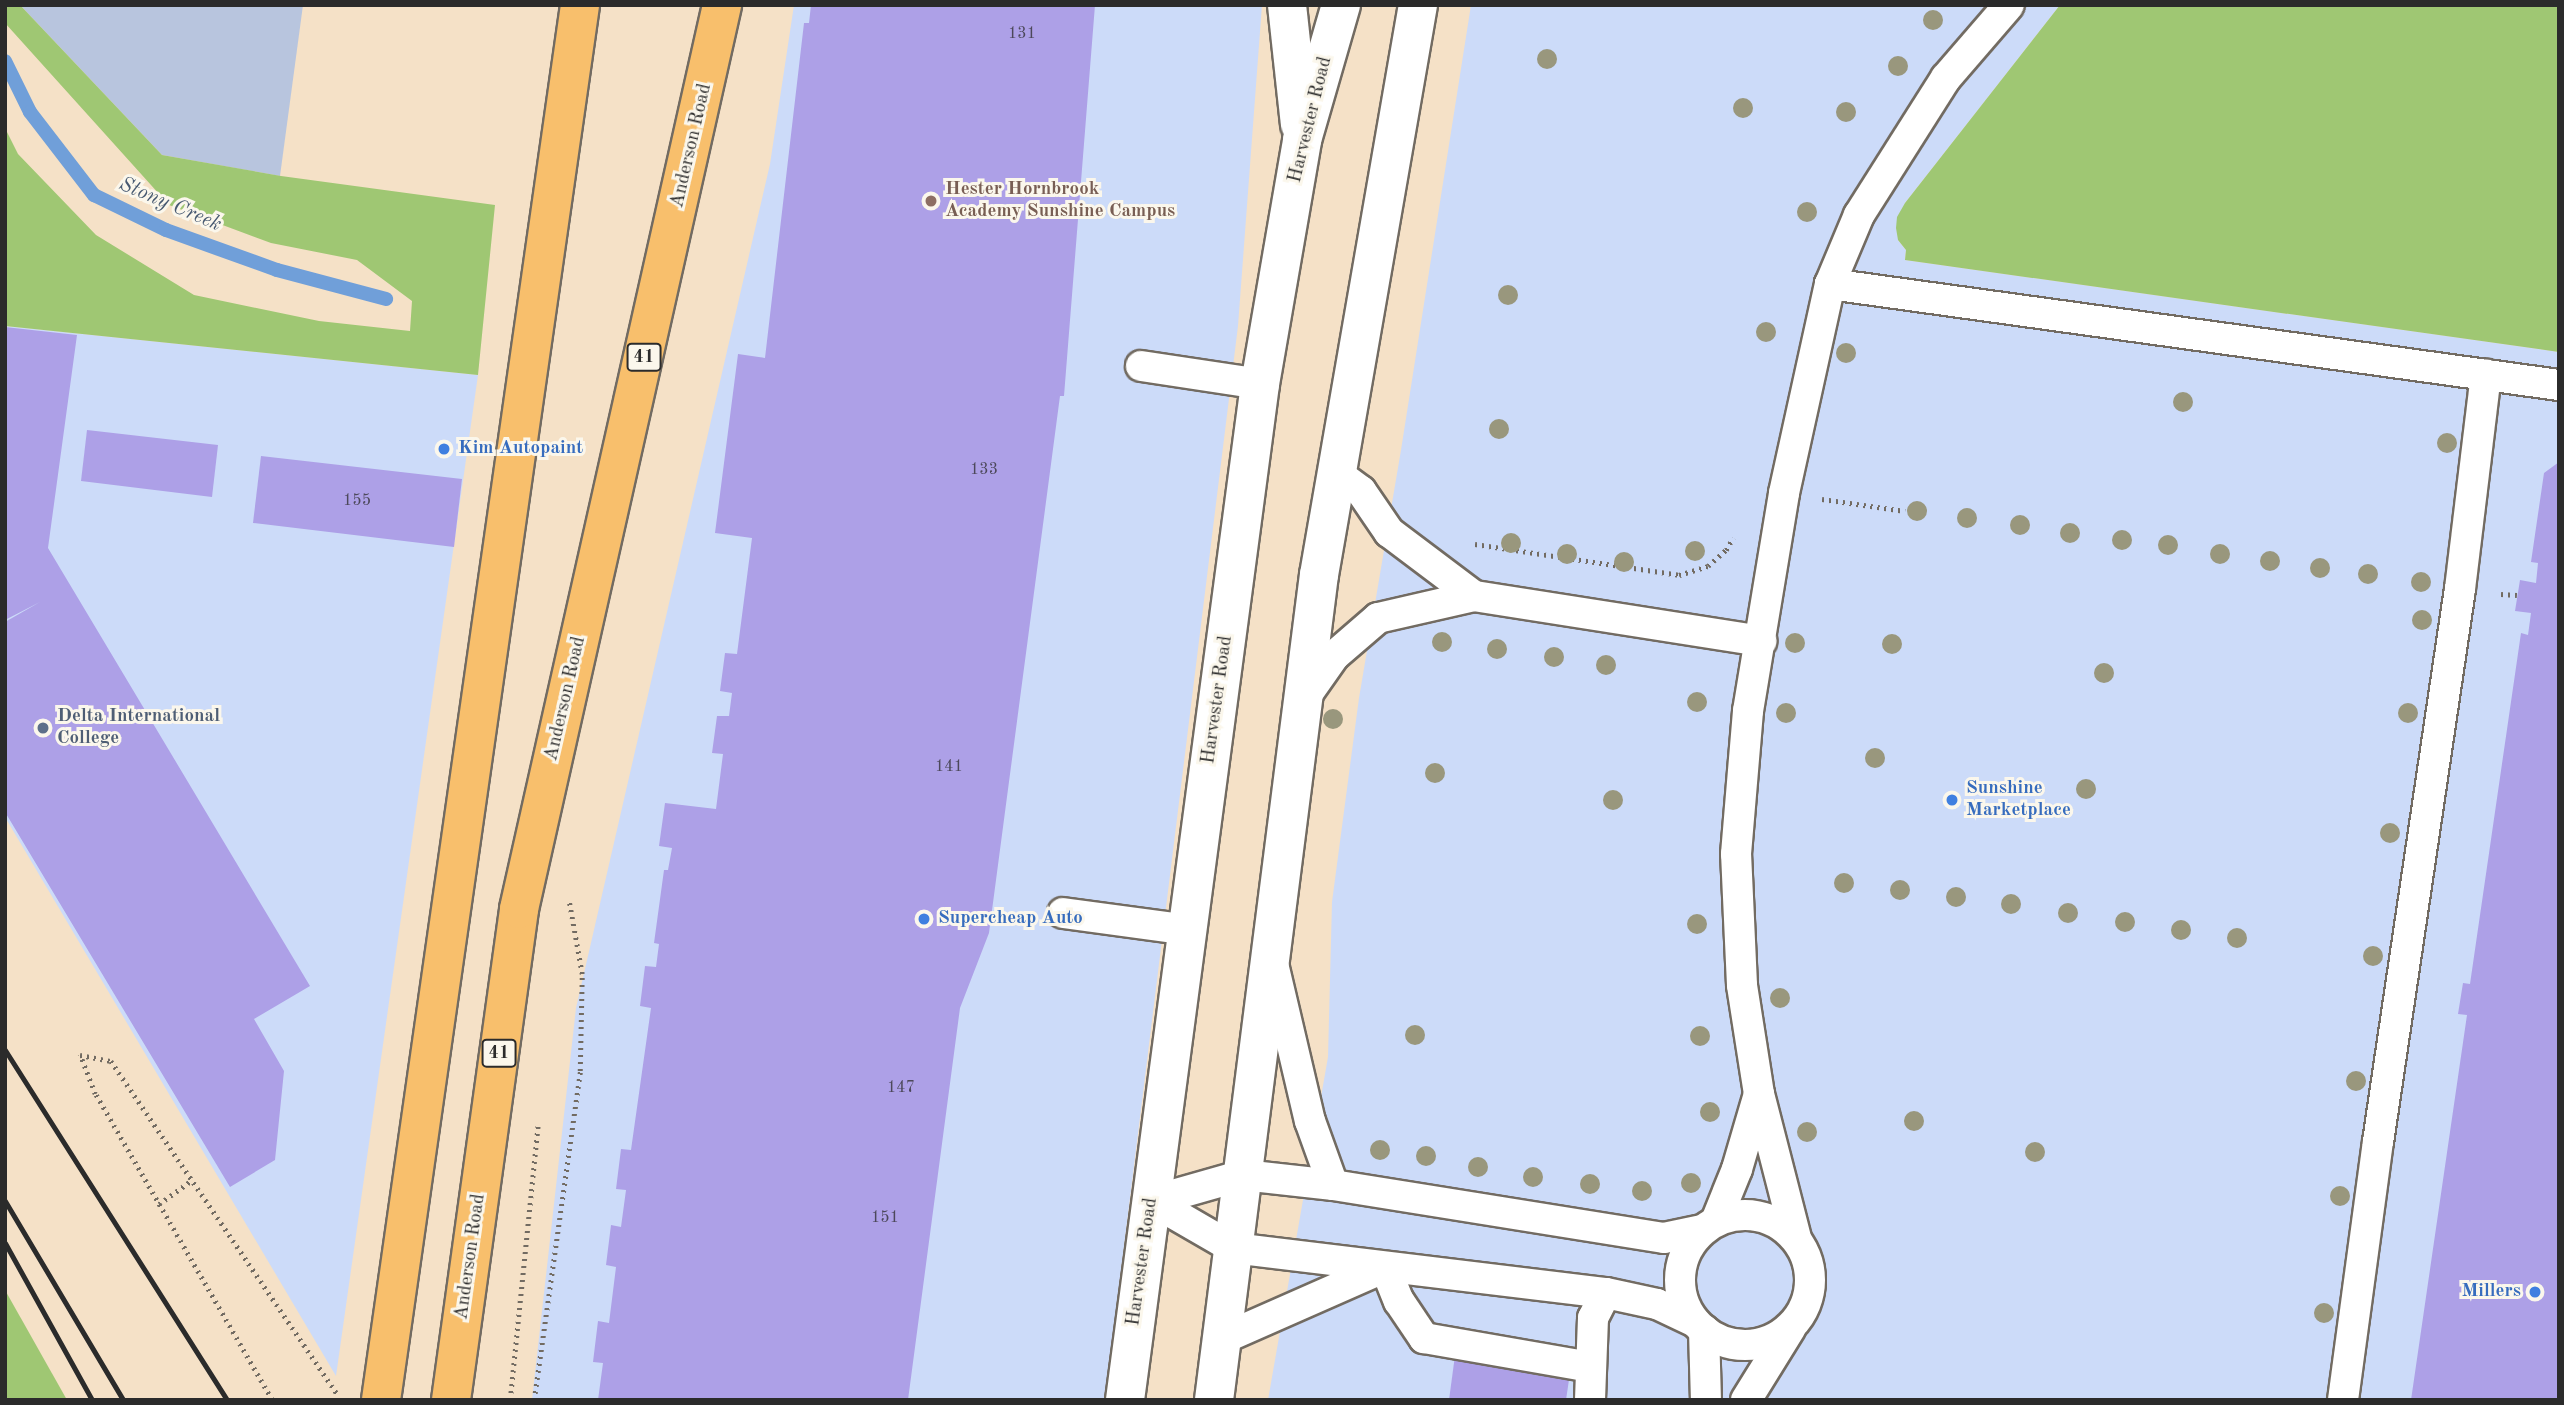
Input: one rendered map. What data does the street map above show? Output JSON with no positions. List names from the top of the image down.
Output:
{
  "streets": {
    "main road": ["Anderson Road", "41"],
    "street": ["Harvester Road"]
  },
  "water": ["Stony Creek"],
  "places": [
    "Hester Hornbrook Academy Sunshine Campus",
    "Kim Autopaint",
    "Delta International College",
    "Sunshine Marketplace",
    "Supercheap Auto",
    "Millers"
  ],
  "house_numbers": [
    "131",
    "133",
    "155",
    "141",
    "147",
    "151"
  ]
}
